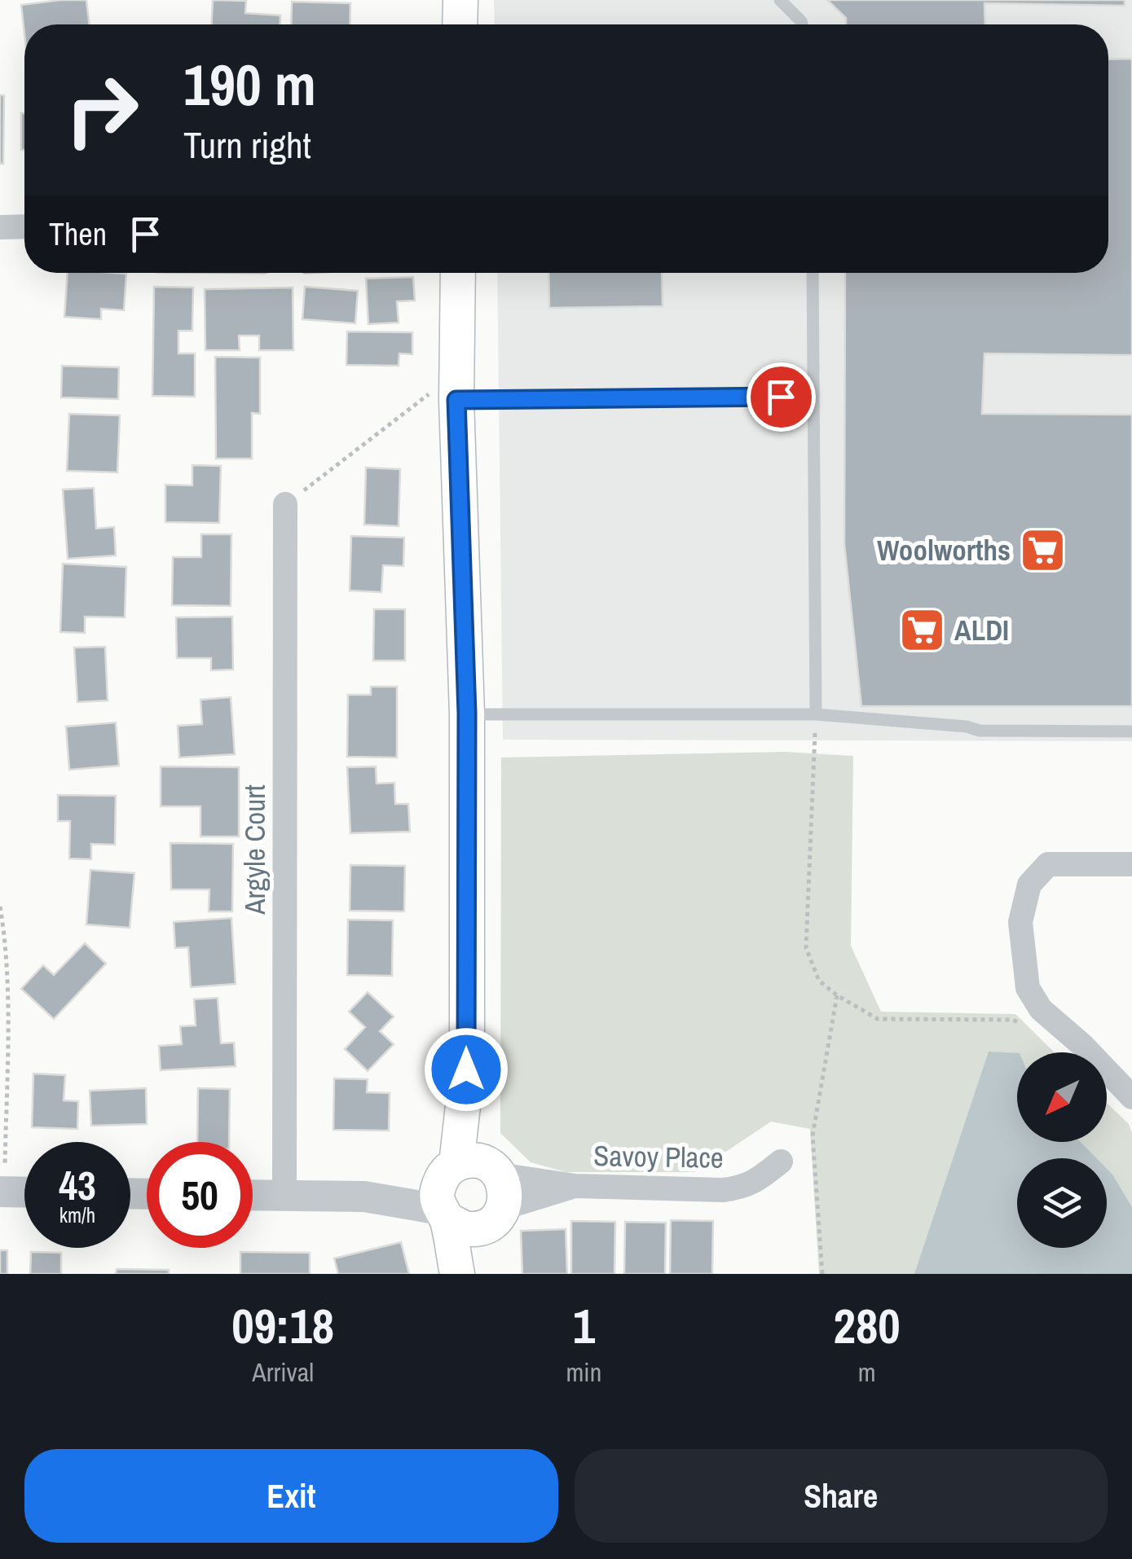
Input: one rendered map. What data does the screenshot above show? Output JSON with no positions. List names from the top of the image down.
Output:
{
  "streets": {
    "street": ["Argyle Court", "Savoy Place"]
  },
  "places": {
    "supermarket": ["Woolworths", "ALDI"]
  },
  "north": "bottom left",
  "page": {
    "turn": ["190 m", "Turn right"],
    "then": "Then",
    "speed": "43 km/h",
    "limit": "50",
    "eta": [
      "09:18",
      "Arrival",
      "1",
      "min",
      "280",
      "m"
    ],
    "buttons": ["Exit", "Share"]
  }
}
